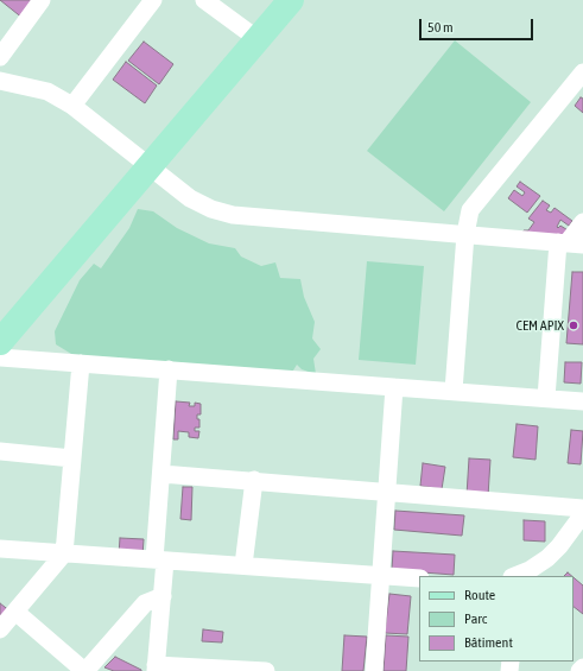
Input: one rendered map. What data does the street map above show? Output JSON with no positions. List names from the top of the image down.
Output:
{
  "places": ["CEM APIX"],
  "legend": ["Route", "Parc", "Bâtiment"],
  "scale_bar": "50 m"
}
